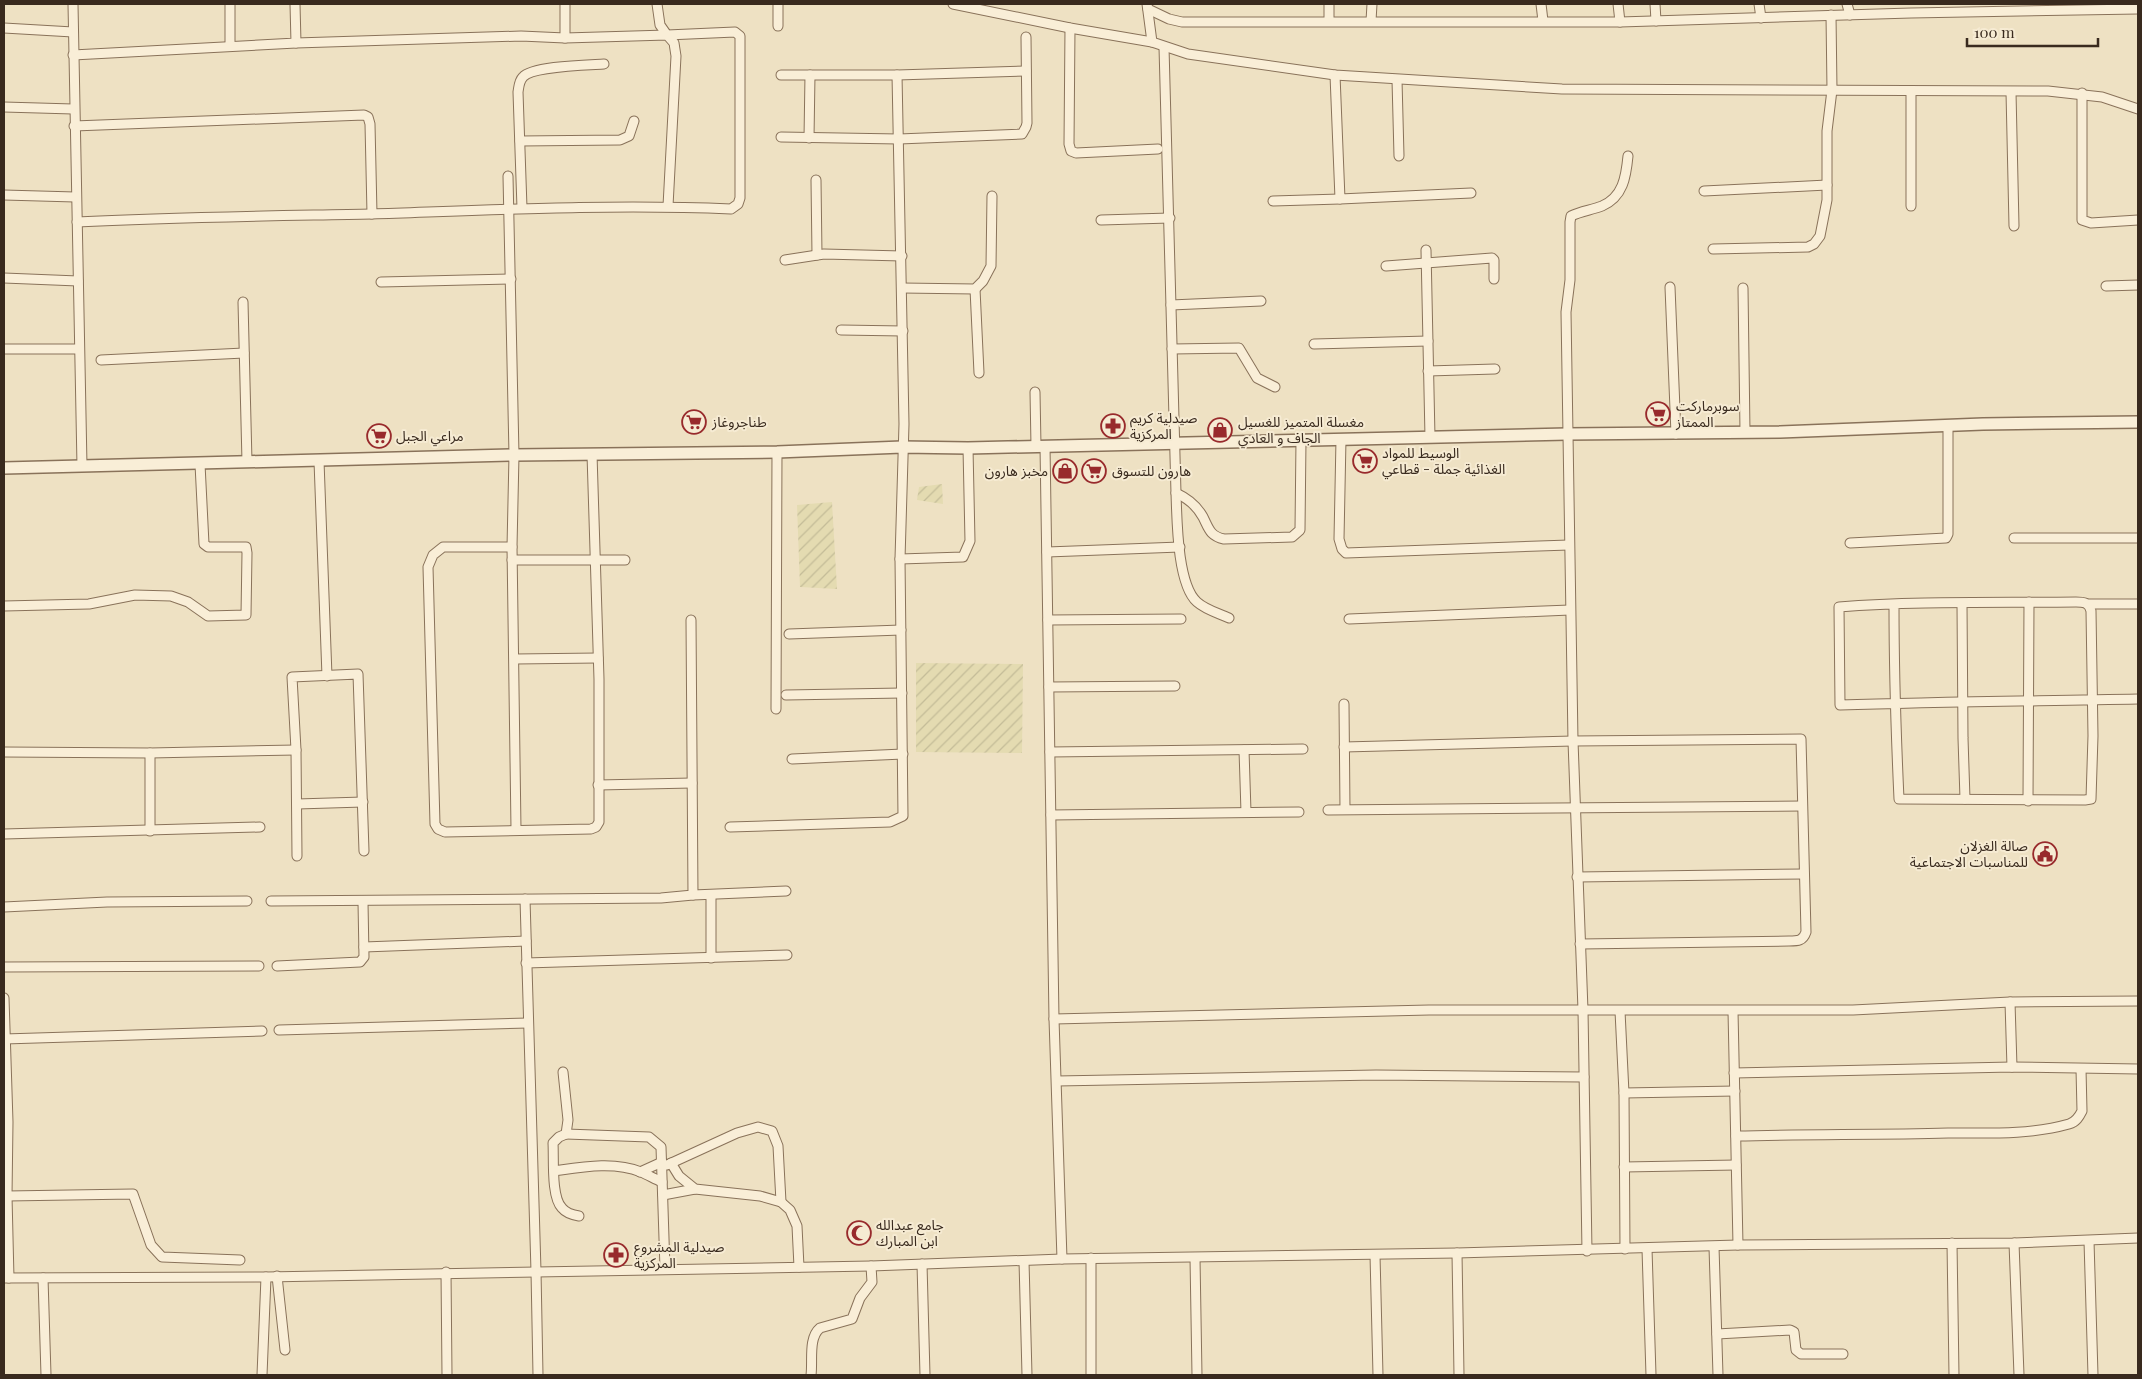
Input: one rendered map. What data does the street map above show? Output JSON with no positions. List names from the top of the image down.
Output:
{
  "places": {
    "supermarket": [
      "سوبرماركت الممتاز",
      "طناجروغاز",
      "مراعي الجبل",
      "الوسيط للمواد الغذائية جملة - قطاعي",
      "هارون للتسوق"
    ],
    "pharmacy": ["صيدلية كريم المركزية", "صيدلية المشروع المركزية"],
    "shop": ["مغسلة المتميز للغسيل الجاف و العادي", "مخبز هارون"],
    "public building": ["صالة الغزلان للمناسبات الاجتماعية"],
    "mosque": ["جامع عبدالله ابن المبارك"]
  },
  "scale_bar": "100 m"
}
